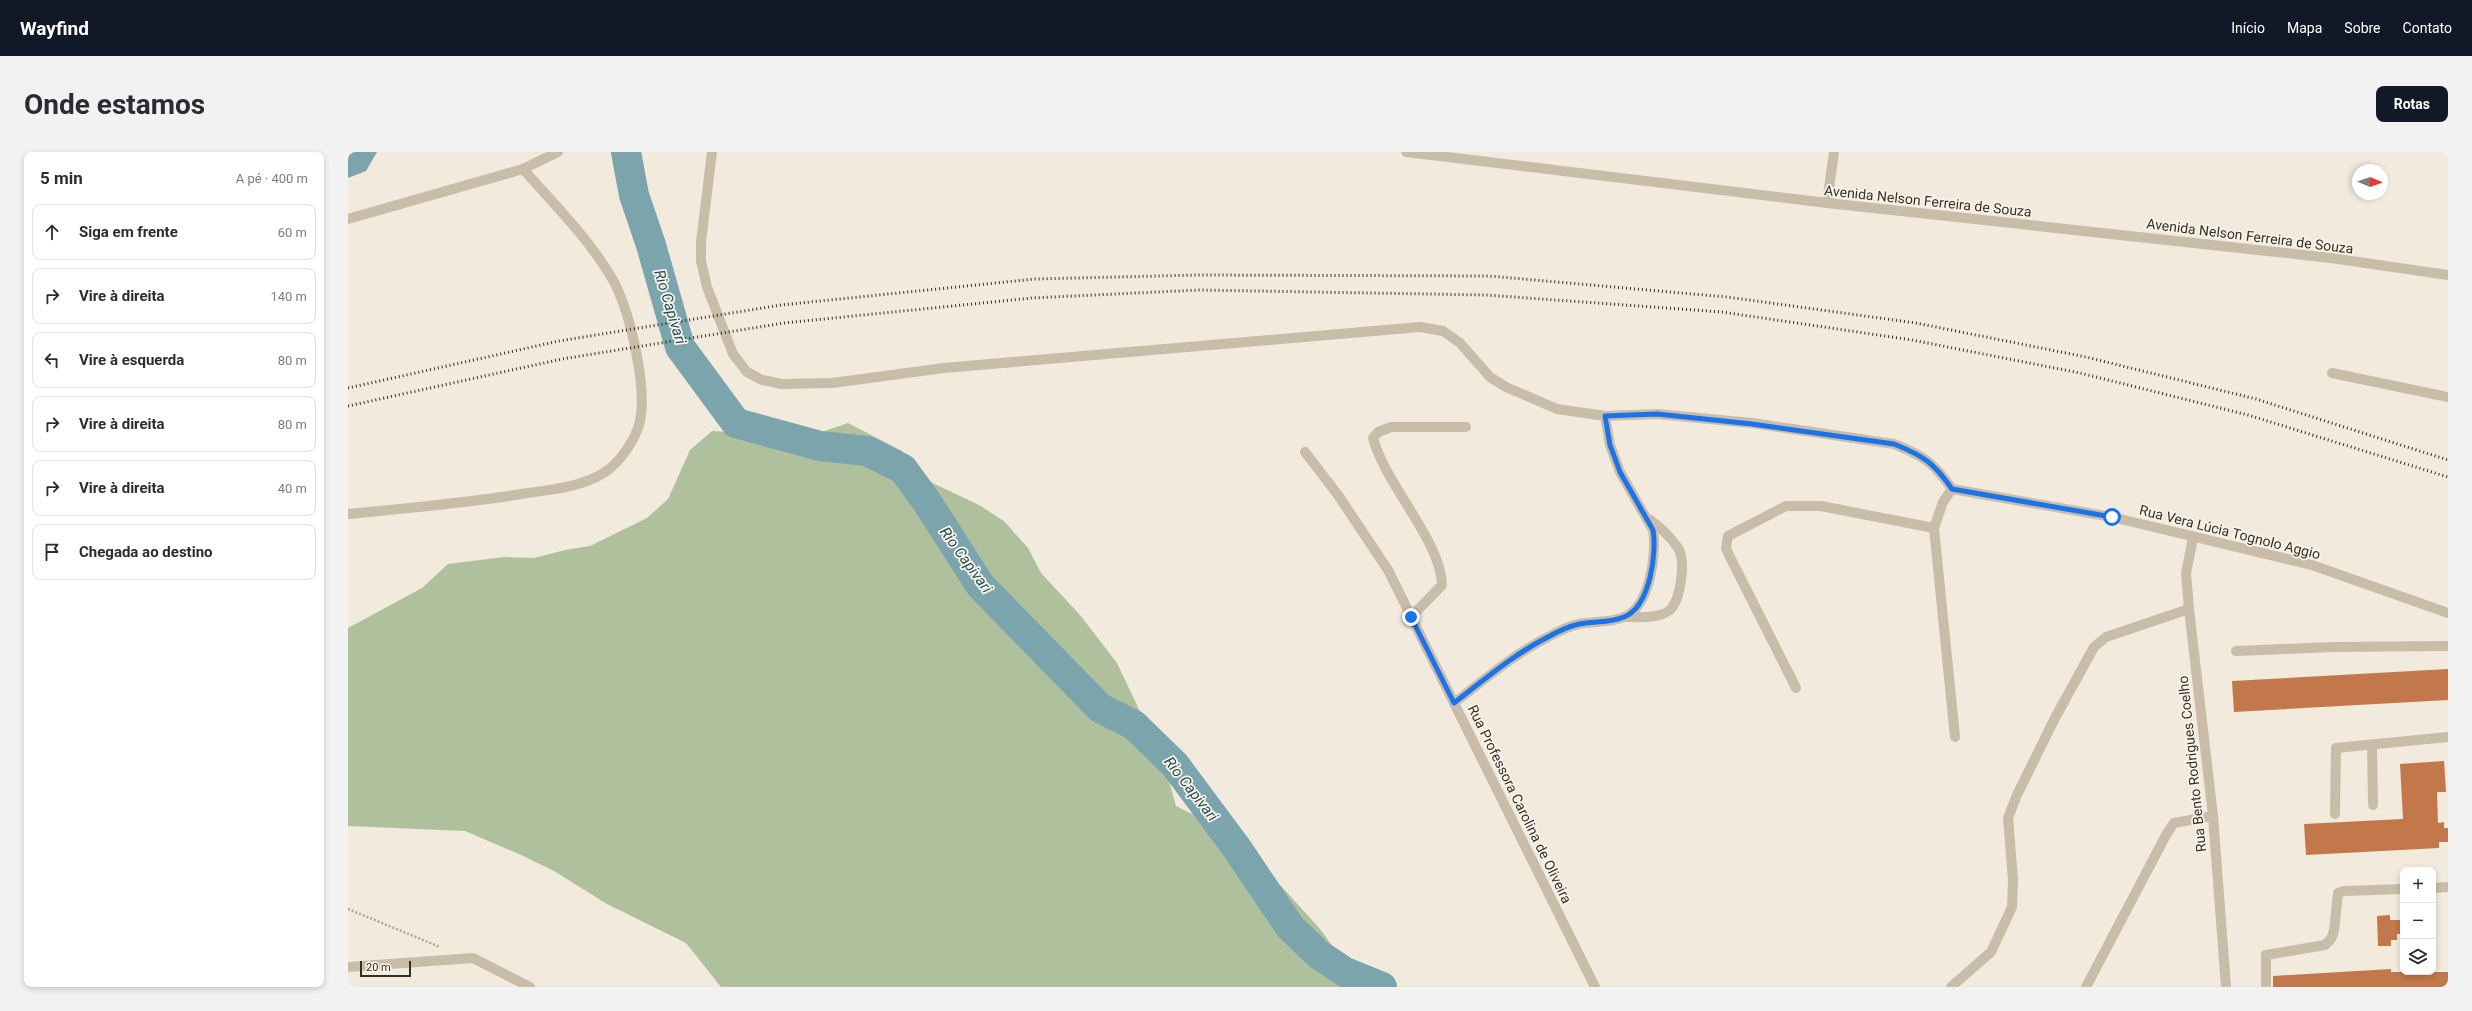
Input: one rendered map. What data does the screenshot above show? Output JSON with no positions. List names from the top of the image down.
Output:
{
  "streets": {
    "street": [
      "Avenida Nelson Ferreira de Souza",
      "Rua Vera Lúcia Tognolo Aggio",
      "Rua Bento Rodrigues Coelho",
      "Rua Professora Carolina de Oliveira"
    ]
  },
  "crossings": [
    ["Rua Vera Lúcia Tognolo Aggio", "Rua Bento Rodrigues Coelho"]
  ],
  "water": ["Rio Capivari"],
  "scale_bar": "20 m",
  "north": "right",
  "page": {
    "header": "Wayfind",
    "nav": [
      "Início",
      "Mapa",
      "Sobre",
      "Contato"
    ],
    "buttons": "Rotas",
    "title": "Onde estamos",
    "heading": ["5 min", "A pé · 400 m"],
    "list": [
      ["Siga em frente", "60 m"],
      ["Vire à direita", "140 m"],
      ["Vire à esquerda", "80 m"],
      ["Vire à direita", "80 m"],
      ["Vire à direita", "40 m"],
      "Chegada ao destino"
    ],
    "map_buttons": ["+", "−"],
    "scale": "20 m"
  }
}
